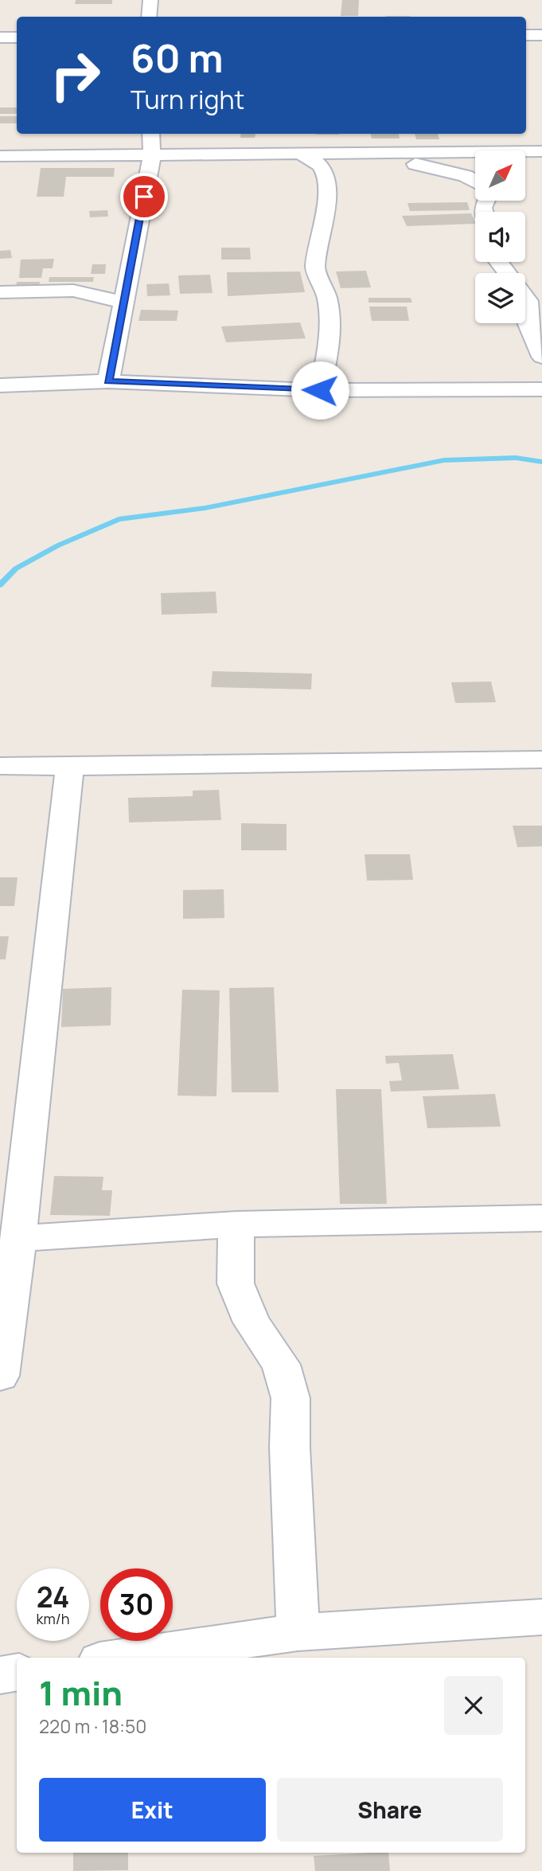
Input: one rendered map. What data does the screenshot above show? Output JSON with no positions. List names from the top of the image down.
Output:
{
  "north": "top right",
  "page": {
    "turn": ["60 m", "Turn right"],
    "speed": "24 km/h",
    "limit": "30",
    "heading": ["1 min", "220 m · 18:50"],
    "buttons": ["Exit", "Share"]
  }
}
